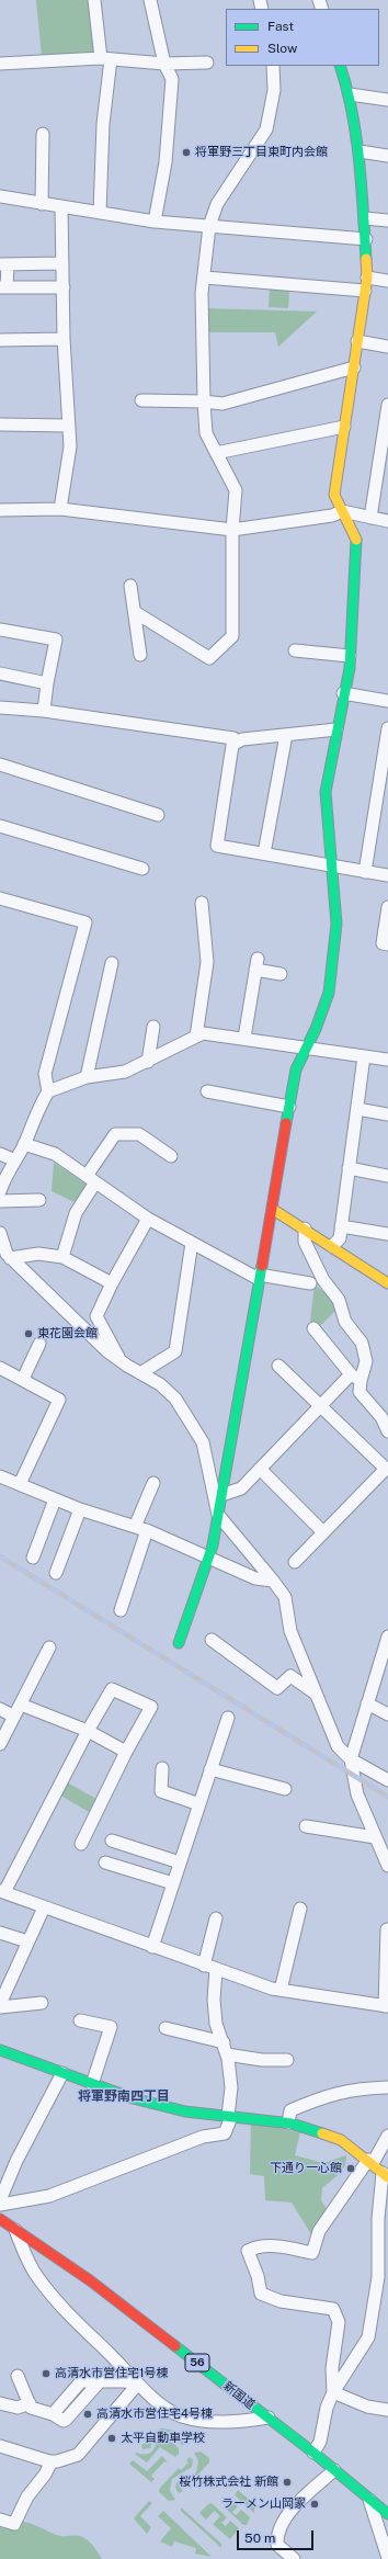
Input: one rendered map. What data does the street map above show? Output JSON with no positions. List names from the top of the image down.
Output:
{
  "streets": {
    "street": ["56", "新国道"]
  },
  "districts": ["将軍野南四丁目"],
  "places": [
    "将軍野三丁目東町内会館",
    "東花園会館",
    "下通り一心館",
    "高清水市営住宅1号棟",
    "高清水市営住宅4号棟",
    "太平自動車学校",
    "桜竹株式会社 新館",
    "ラーメン山岡家"
  ],
  "legend": ["Fast", "Slow"],
  "scale_bar": "50 m"
}
